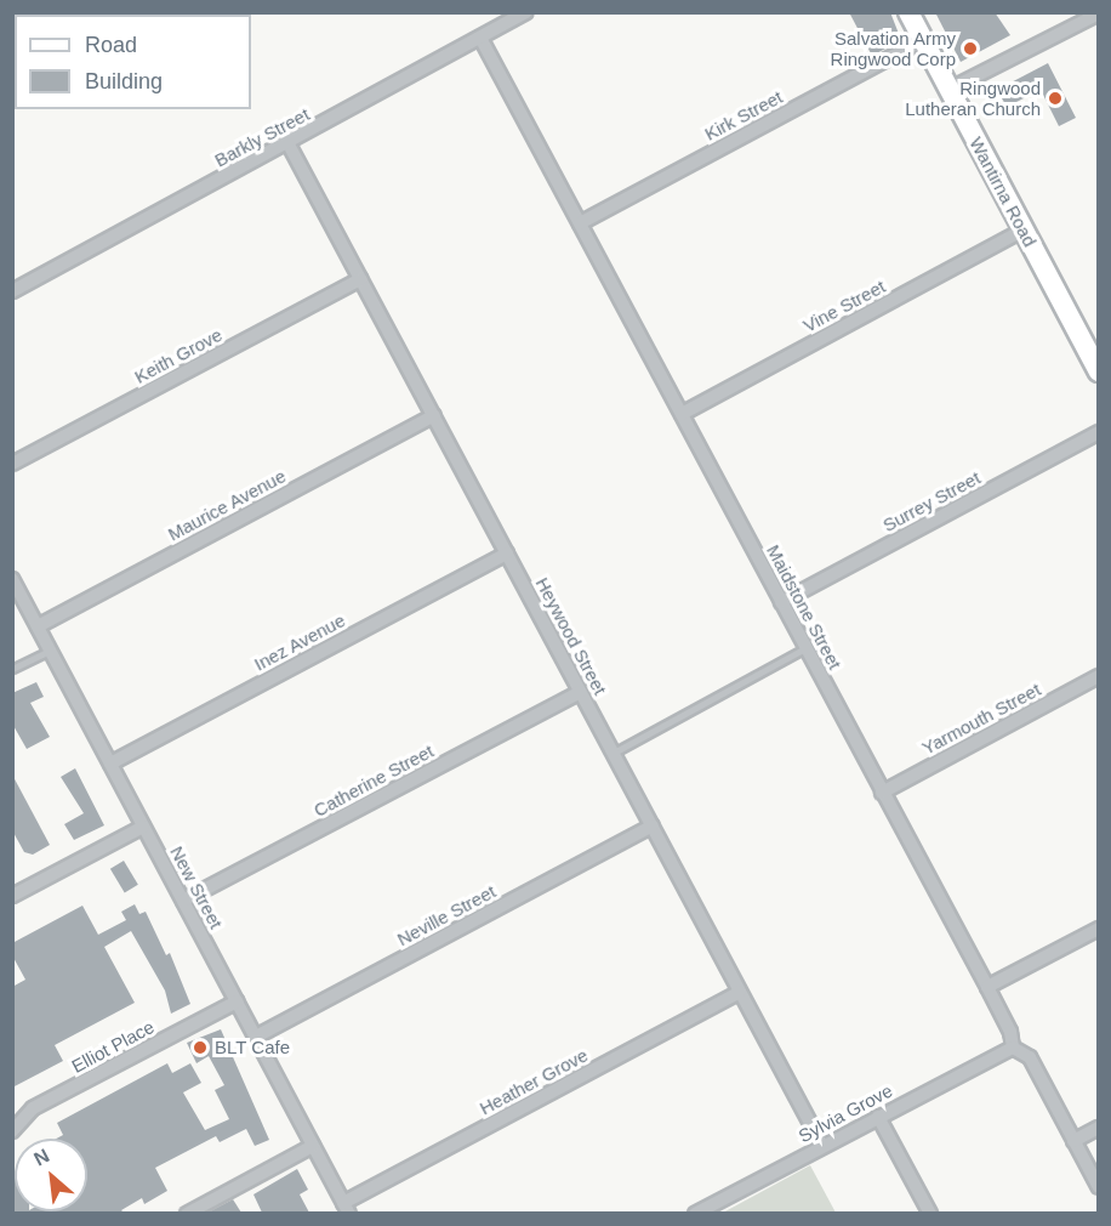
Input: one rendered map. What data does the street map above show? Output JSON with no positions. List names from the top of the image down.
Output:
{
  "streets": {
    "main road": ["Wantirna Road"],
    "street": [
      "Kirk Street",
      "Barkly Street",
      "Vine Street",
      "Keith Grove",
      "Surrey Street",
      "Maurice Avenue",
      "Maidstone Street",
      "Heywood Street",
      "Inez Avenue",
      "Yarmouth Street",
      "Catherine Street",
      "New Street",
      "Neville Street",
      "Elliot Place",
      "Heather Grove",
      "Sylvia Grove"
    ]
  },
  "crossings": [
    ["Kirk Street", "Wantirna Road"],
    ["Kirk Street", "Maidstone Street"],
    ["Barkly Street", "Maidstone Street"],
    ["Barkly Street", "Heywood Street"],
    ["Wantirna Road", "Vine Street"],
    ["Vine Street", "Maidstone Street"],
    ["Keith Grove", "Heywood Street"],
    ["Surrey Street", "Maidstone Street"],
    ["Maurice Avenue", "Heywood Street"],
    ["Maurice Avenue", "New Street"],
    ["Maidstone Street", "Yarmouth Street"],
    ["Maidstone Street", "Sylvia Grove"],
    ["Heywood Street", "Inez Avenue"],
    ["Heywood Street", "Catherine Street"],
    ["Heywood Street", "Neville Street"],
    ["Heywood Street", "Heather Grove"],
    ["Heywood Street", "Sylvia Grove"],
    ["Inez Avenue", "New Street"],
    ["Catherine Street", "New Street"],
    ["New Street", "Neville Street"],
    ["New Street", "Elliot Place"],
    ["New Street", "Heather Grove"]
  ],
  "places": ["Salvation Army Ringwood Corp", "Ringwood Lutheran Church", "BLT Cafe"],
  "legend": ["Road", "Building"],
  "north": "top left"
}
